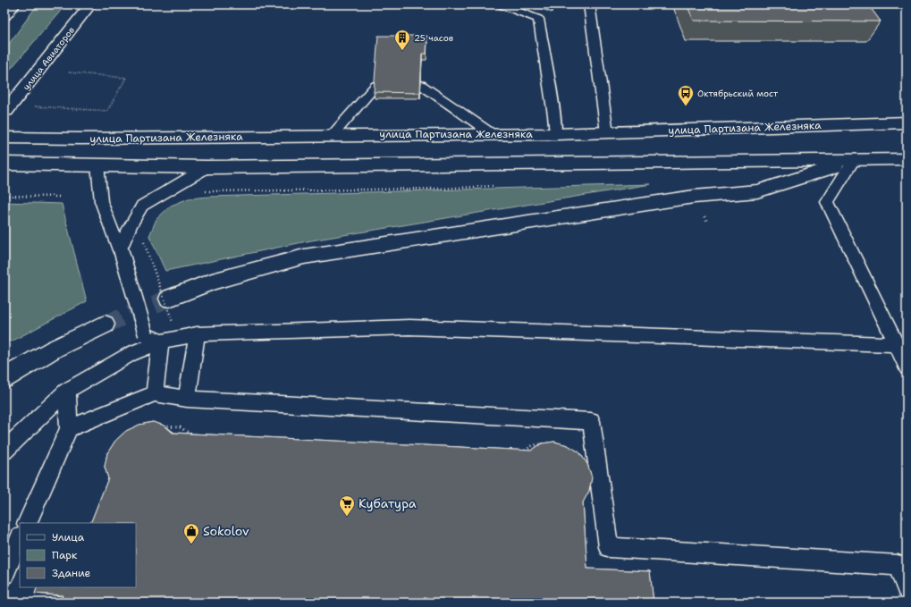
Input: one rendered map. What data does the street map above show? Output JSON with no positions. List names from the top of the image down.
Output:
{
  "streets": {
    "main road": ["улица Авиаторов", "улица Партизана Железняка"]
  },
  "places": {
    "building": ["25 часов"],
    "bus stop": ["Октябрьский мост"],
    "supermarket": ["Кубатура"],
    "shop": ["Sokolov"]
  },
  "legend": ["Улица", "Парк", "Здание"]
}
